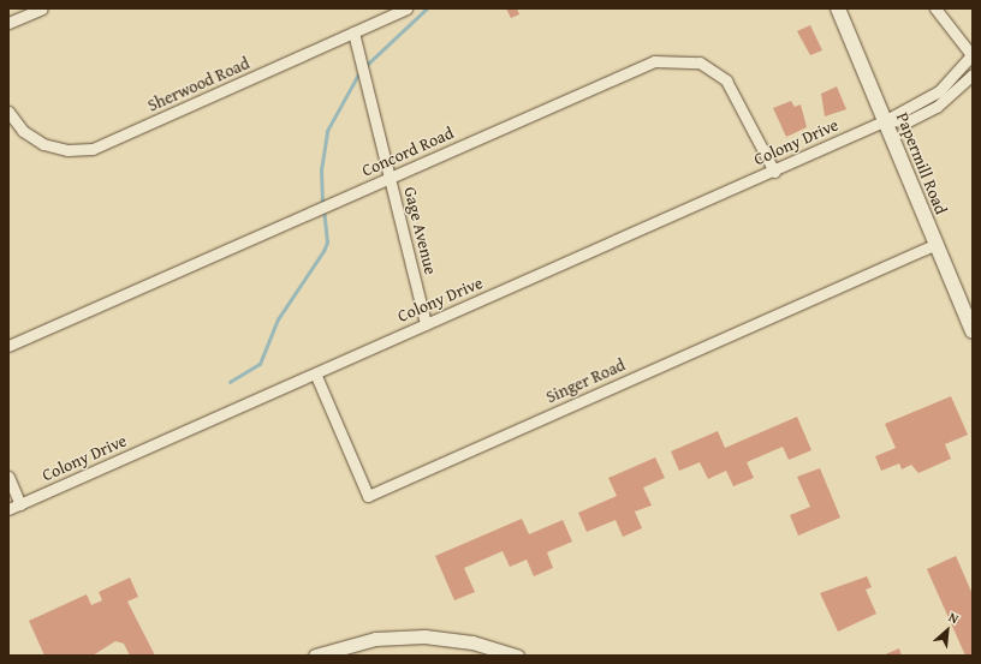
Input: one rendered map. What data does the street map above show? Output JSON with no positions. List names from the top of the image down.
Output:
{
  "streets": {
    "main road": ["Papermill Road"],
    "street": [
      "Sherwood Road",
      "Colony Drive",
      "Concord Road",
      "Gage Avenue",
      "Singer Road"
    ]
  },
  "crossings": [
    ["Sherwood Road", "Gage Avenue"],
    ["Colony Drive", "Concord Road"],
    ["Colony Drive", "Papermill Road"],
    ["Colony Drive", "Gage Avenue"],
    ["Colony Drive", "Singer Road"],
    ["Concord Road", "Gage Avenue"],
    ["Papermill Road", "Singer Road"]
  ],
  "north": "top right"
}
